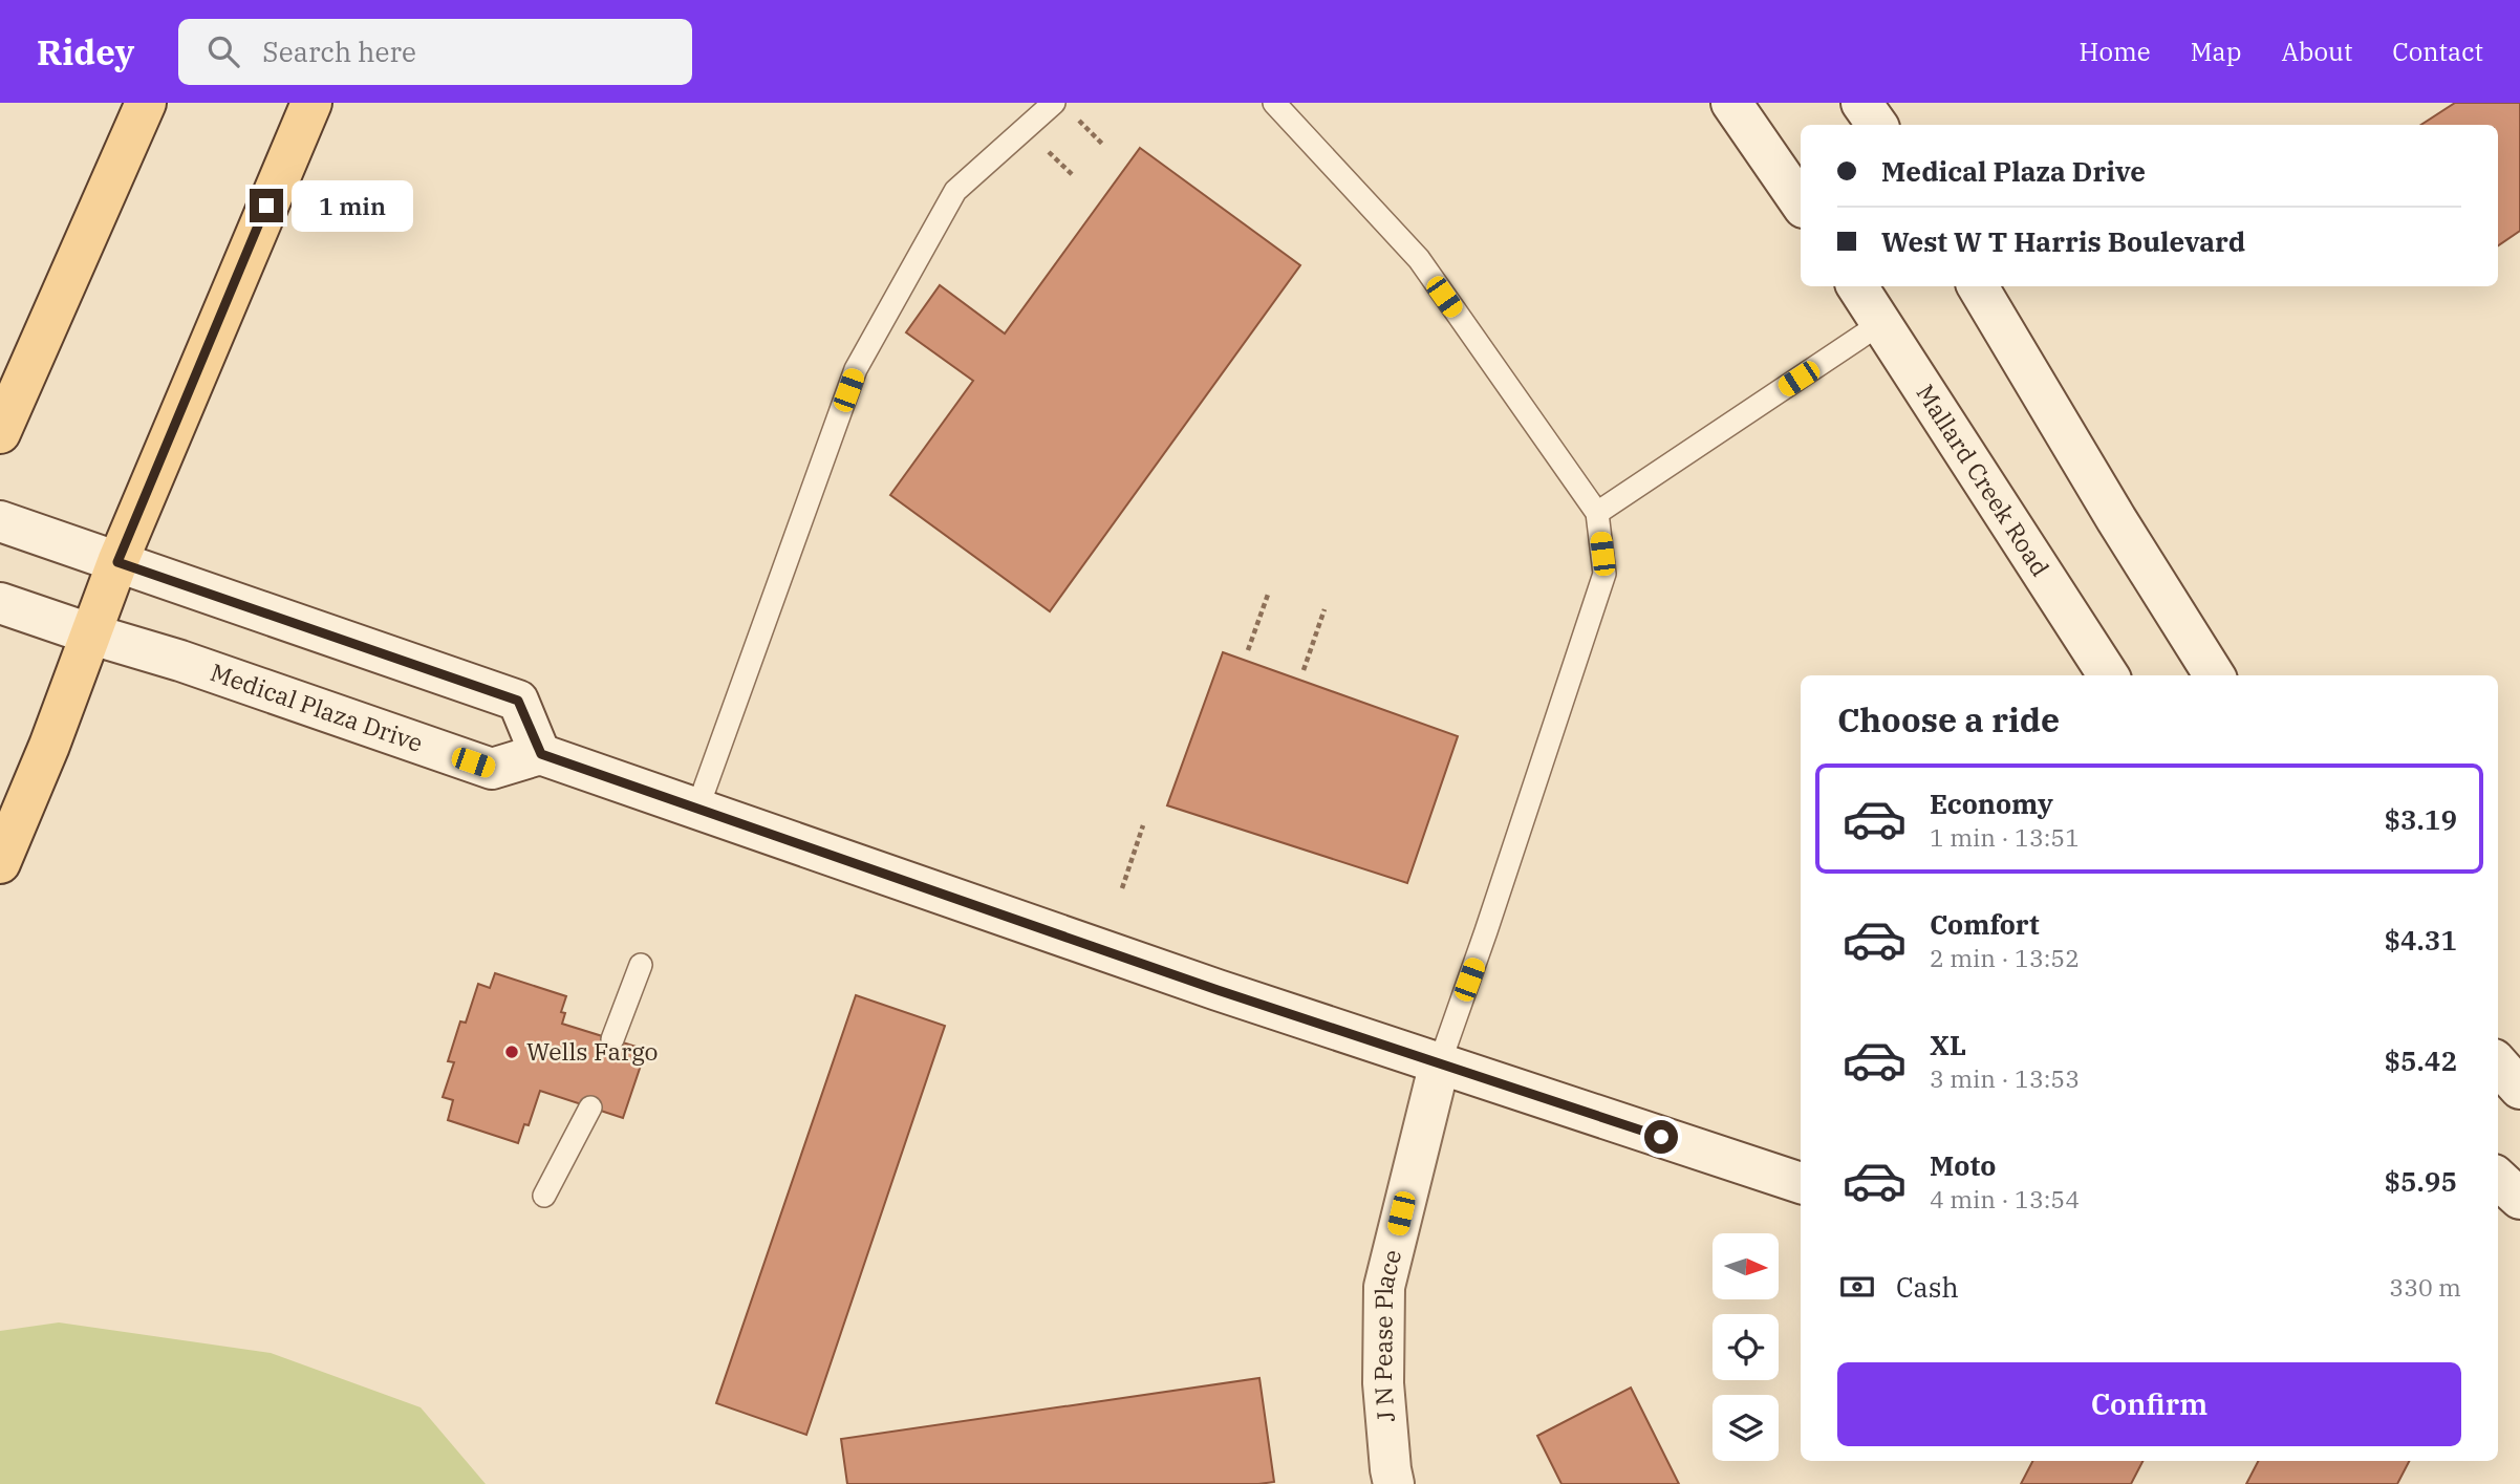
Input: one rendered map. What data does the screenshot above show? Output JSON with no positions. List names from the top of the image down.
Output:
{
  "streets": {
    "street": ["Mallard Creek Road", "Medical Plaza Drive", "J N Pease Place"]
  },
  "places": ["Wells Fargo"],
  "north": "right",
  "page": {
    "header": "Ridey",
    "search": "Search here",
    "nav": [
      "Home",
      "Map",
      "About",
      "Contact"
    ],
    "banner": ["Medical Plaza Drive", "West W T Harris Boulevard"],
    "bubble": "1 min",
    "heading": "Choose a ride",
    "list": [
      {
        "name": "Economy",
        "note": "1 min · 13:51",
        "value": "$3.19"
      },
      {
        "name": "Comfort",
        "note": "2 min · 13:52",
        "value": "$4.31"
      },
      {
        "name": "XL",
        "note": "3 min · 13:53",
        "value": "$5.42"
      },
      {
        "name": "Moto",
        "note": "4 min · 13:54",
        "value": "$5.95"
      }
    ],
    "pay": ["Cash", "330 m"],
    "buttons": "Confirm"
  }
}
